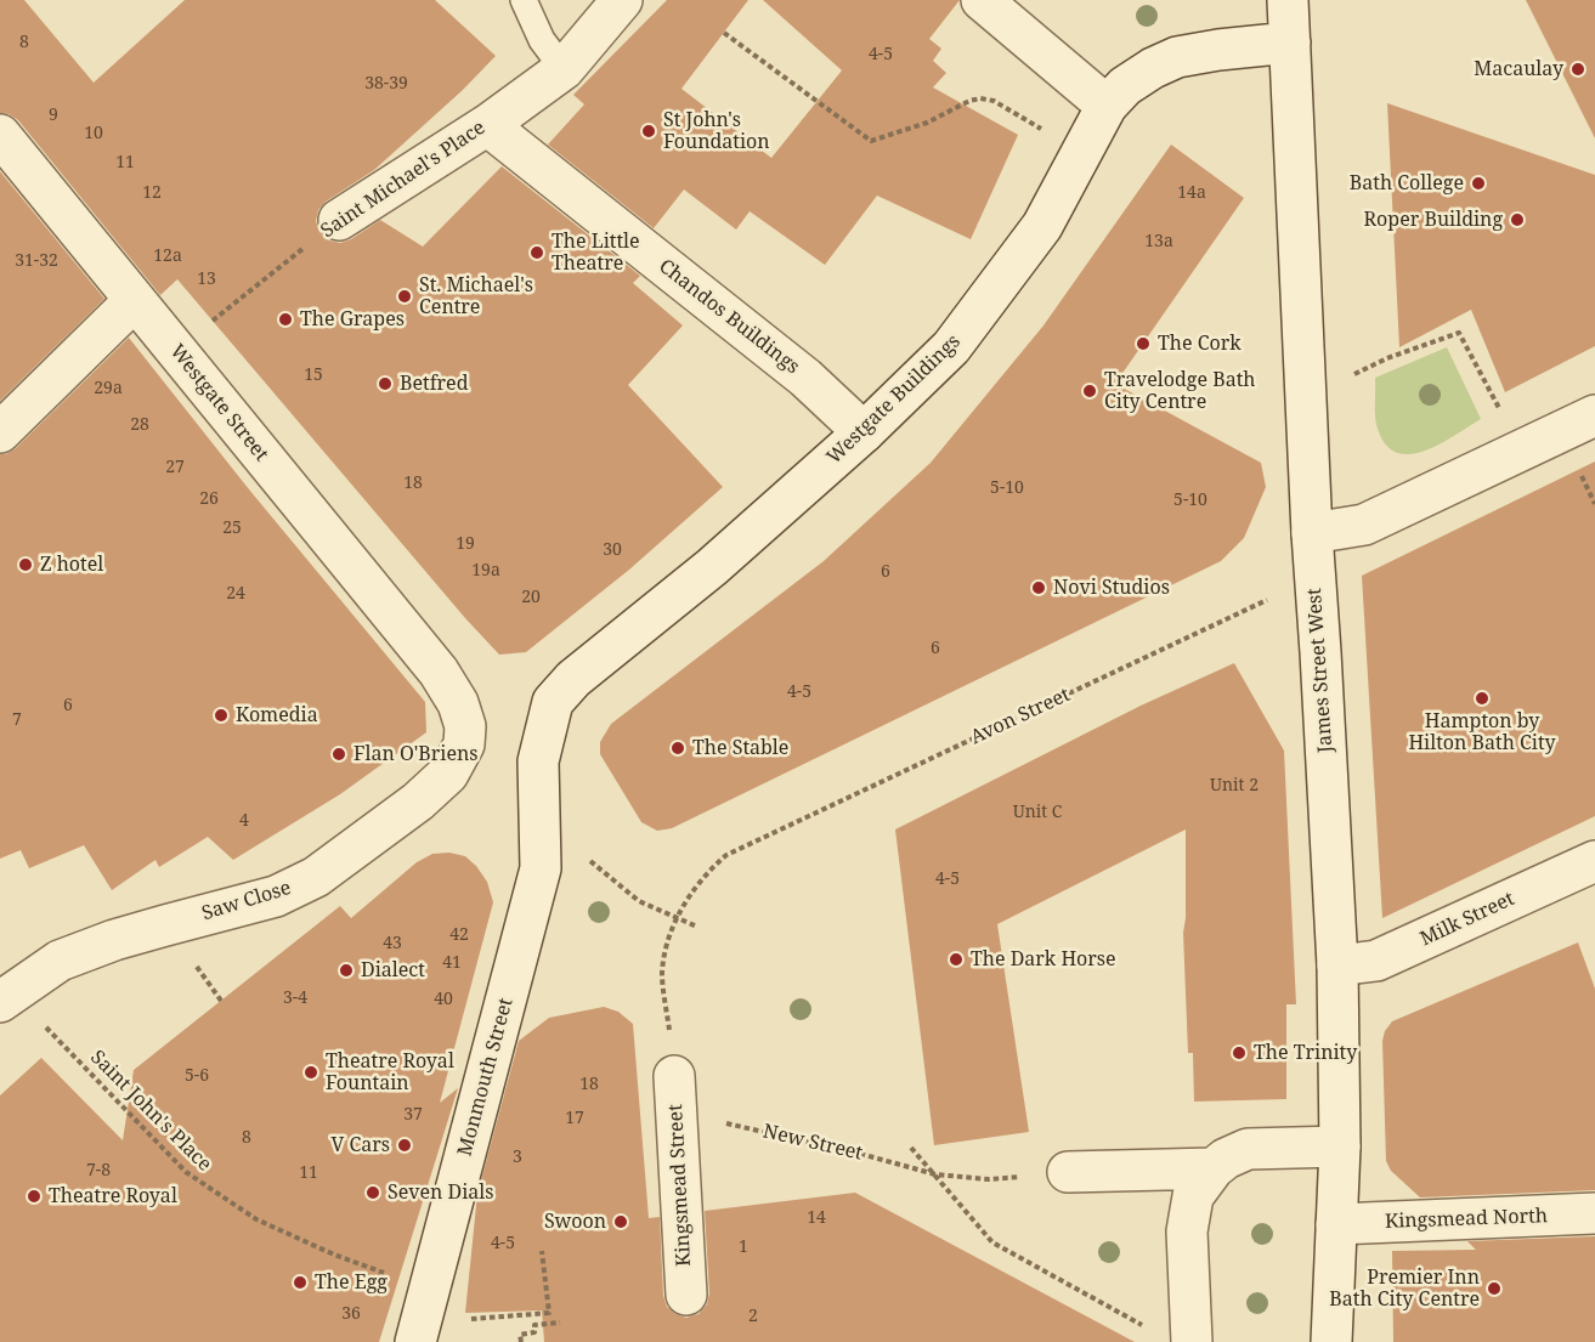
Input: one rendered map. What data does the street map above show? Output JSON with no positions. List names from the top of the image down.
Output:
{
  "streets": {
    "street": [
      "Saint Michael's Place",
      "Chandos Buildings",
      "Westgate Buildings",
      "Westgate Street",
      "James Street West",
      "Saw Close",
      "Milk Street",
      "Monmouth Street",
      "Kingsmead Street",
      "Kingsmead North"
    ],
    "path": ["Avon Street", "Saint John's Place", "New Street"]
  },
  "crossings": [
    ["Saint Michael's Place", "Chandos Buildings"],
    ["Saint Michael's Place", "Westgate Street"],
    ["Chandos Buildings", "Westgate Buildings"],
    ["Westgate Buildings", "James Street West"],
    ["Westgate Buildings", "Monmouth Street"],
    ["Westgate Street", "Saw Close"],
    ["James Street West", "Avon Street"],
    ["James Street West", "Milk Street"],
    ["James Street West", "Kingsmead North"],
    ["Avon Street", "New Street"],
    ["Monmouth Street", "Saint John's Place"],
    ["New Street", "Kingsmead Street"]
  ],
  "places": [
    "Macaulay",
    "St John's Foundation",
    "Bath College",
    "Roper Building",
    "The Little Theatre",
    "St. Michael's Centre",
    "The Grapes",
    "The Cork",
    "Betfred",
    "Travelodge Bath City Centre",
    "Z hotel",
    "Novi Studios",
    "Hampton by Hilton Bath City",
    "Komedia",
    "The Stable",
    "Flan O'Briens",
    "The Dark Horse",
    "Dialect",
    "The Trinity",
    "Theatre Royal Fountain",
    "V Cars",
    "Seven Dials",
    "Theatre Royal",
    "Swoon",
    "The Egg",
    "Premier Inn Bath City Centre"
  ],
  "house_numbers": [
    "8",
    "4-5",
    "38-39",
    "9",
    "10",
    "11",
    "12",
    "14a",
    "13a",
    "12a",
    "31-32",
    "13",
    "15",
    "29a",
    "28",
    "27",
    "18",
    "5-10",
    "26",
    "5-10",
    "25",
    "19",
    "30",
    "19a",
    "6",
    "24",
    "20",
    "6",
    "4-5",
    "6",
    "7",
    "Unit 2",
    "Unit C",
    "4",
    "4-5",
    "42",
    "43",
    "41",
    "3-4",
    "40",
    "5-6",
    "18",
    "37",
    "17",
    "8",
    "3",
    "7-8",
    "11",
    "14",
    "4-5",
    "1",
    "36",
    "2"
  ]
}
